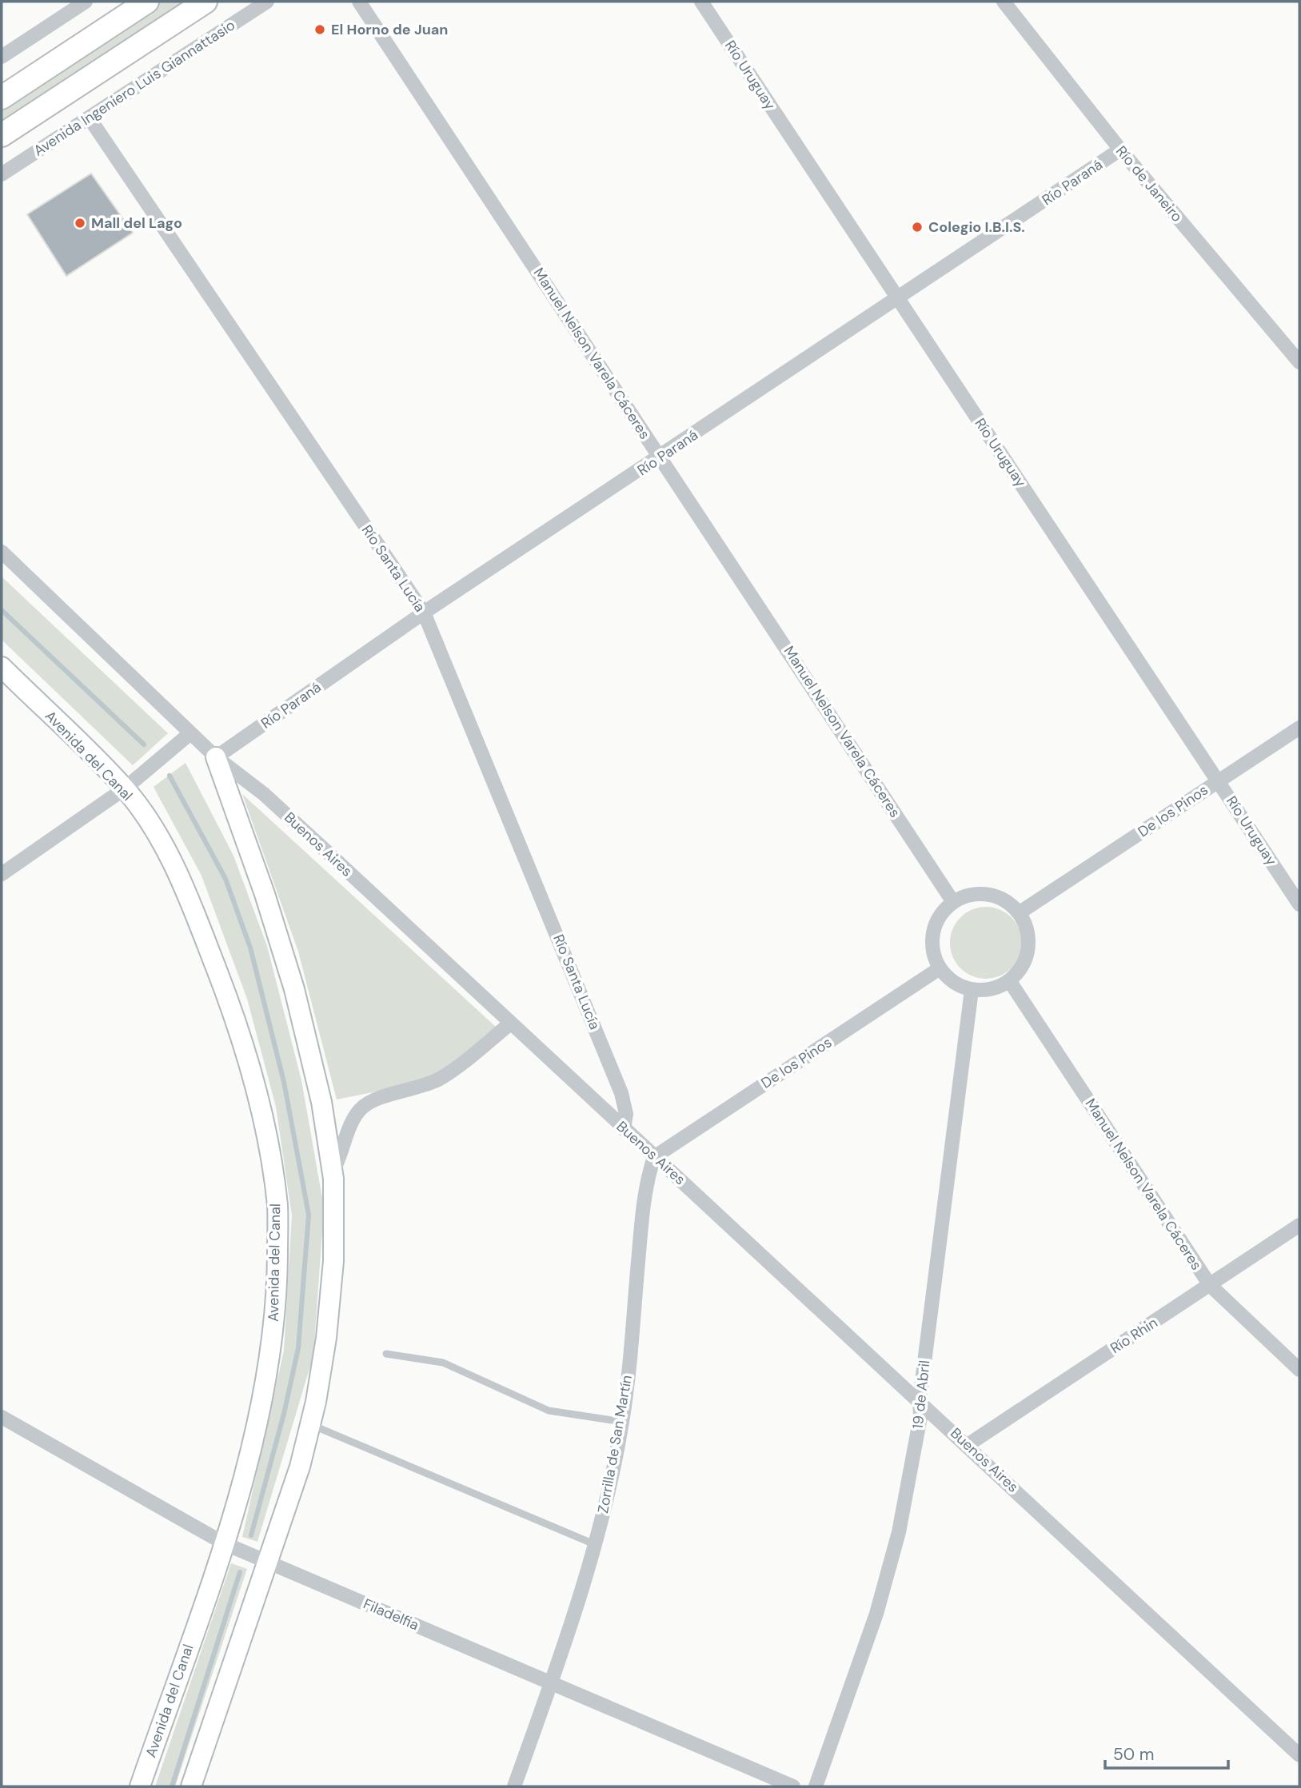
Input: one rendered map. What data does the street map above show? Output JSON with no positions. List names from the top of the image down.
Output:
{
  "streets": {
    "street": [
      "Río Uruguay",
      "Avenida Ingeniero Luis Giannattasio",
      "Río Paraná",
      "Río de Janeiro",
      "Manuel Nelson Varela Cáceres",
      "Río Santa Lucía",
      "Avenida del Canal",
      "De los Pinos",
      "Buenos Aires",
      "Río Rhin",
      "19 de Abril",
      "Zorrilla de San Martín",
      "Filadelfia"
    ]
  },
  "crossings": [
    ["Río Uruguay", "Río Paraná"],
    ["Río Uruguay", "De los Pinos"],
    ["Avenida Ingeniero Luis Giannattasio", "Río Santa Lucía"],
    ["Río Paraná", "Río de Janeiro"],
    ["Río Paraná", "Manuel Nelson Varela Cáceres"],
    ["Río Paraná", "Río Santa Lucía"],
    ["Río Paraná", "Buenos Aires"],
    ["Manuel Nelson Varela Cáceres", "De los Pinos"],
    ["Manuel Nelson Varela Cáceres", "Río Rhin"],
    ["Manuel Nelson Varela Cáceres", "19 de Abril"],
    ["Río Santa Lucía", "Buenos Aires"],
    ["Avenida del Canal", "Filadelfia"],
    ["De los Pinos", "Buenos Aires"],
    ["De los Pinos", "19 de Abril"],
    ["De los Pinos", "Zorrilla de San Martín"],
    ["Buenos Aires", "Río Rhin"],
    ["Buenos Aires", "19 de Abril"],
    ["Buenos Aires", "Zorrilla de San Martín"],
    ["Zorrilla de San Martín", "Filadelfia"]
  ],
  "places": ["El Horno de Juan", "Mall del Lago", "Colegio I.B.I.S."],
  "scale_bar": "50 m"
}
